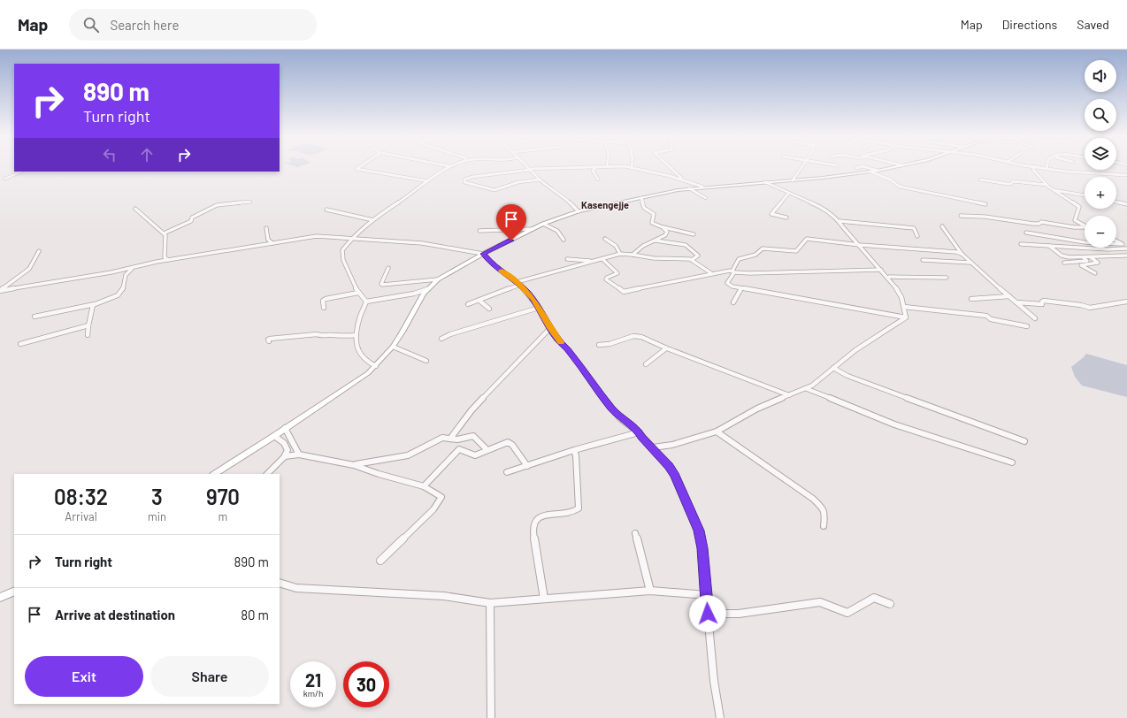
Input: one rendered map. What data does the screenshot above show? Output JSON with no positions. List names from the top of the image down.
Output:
{
  "districts": ["Kasengejje"],
  "page": {
    "header": "Map",
    "search": "Search here",
    "nav": ["Map", "Directions", "Saved"],
    "map_buttons": ["+", "−"],
    "turn": ["890 m", "Turn right"],
    "eta": [
      "08:32",
      "Arrival",
      "3",
      "min",
      "970",
      "m"
    ],
    "list": [
      {
        "name": "Turn right",
        "value": "890 m"
      },
      {
        "name": "Arrive at destination",
        "value": "80 m"
      }
    ],
    "buttons": ["Exit", "Share"],
    "speed": "21 km/h",
    "limit": "30"
  }
}
